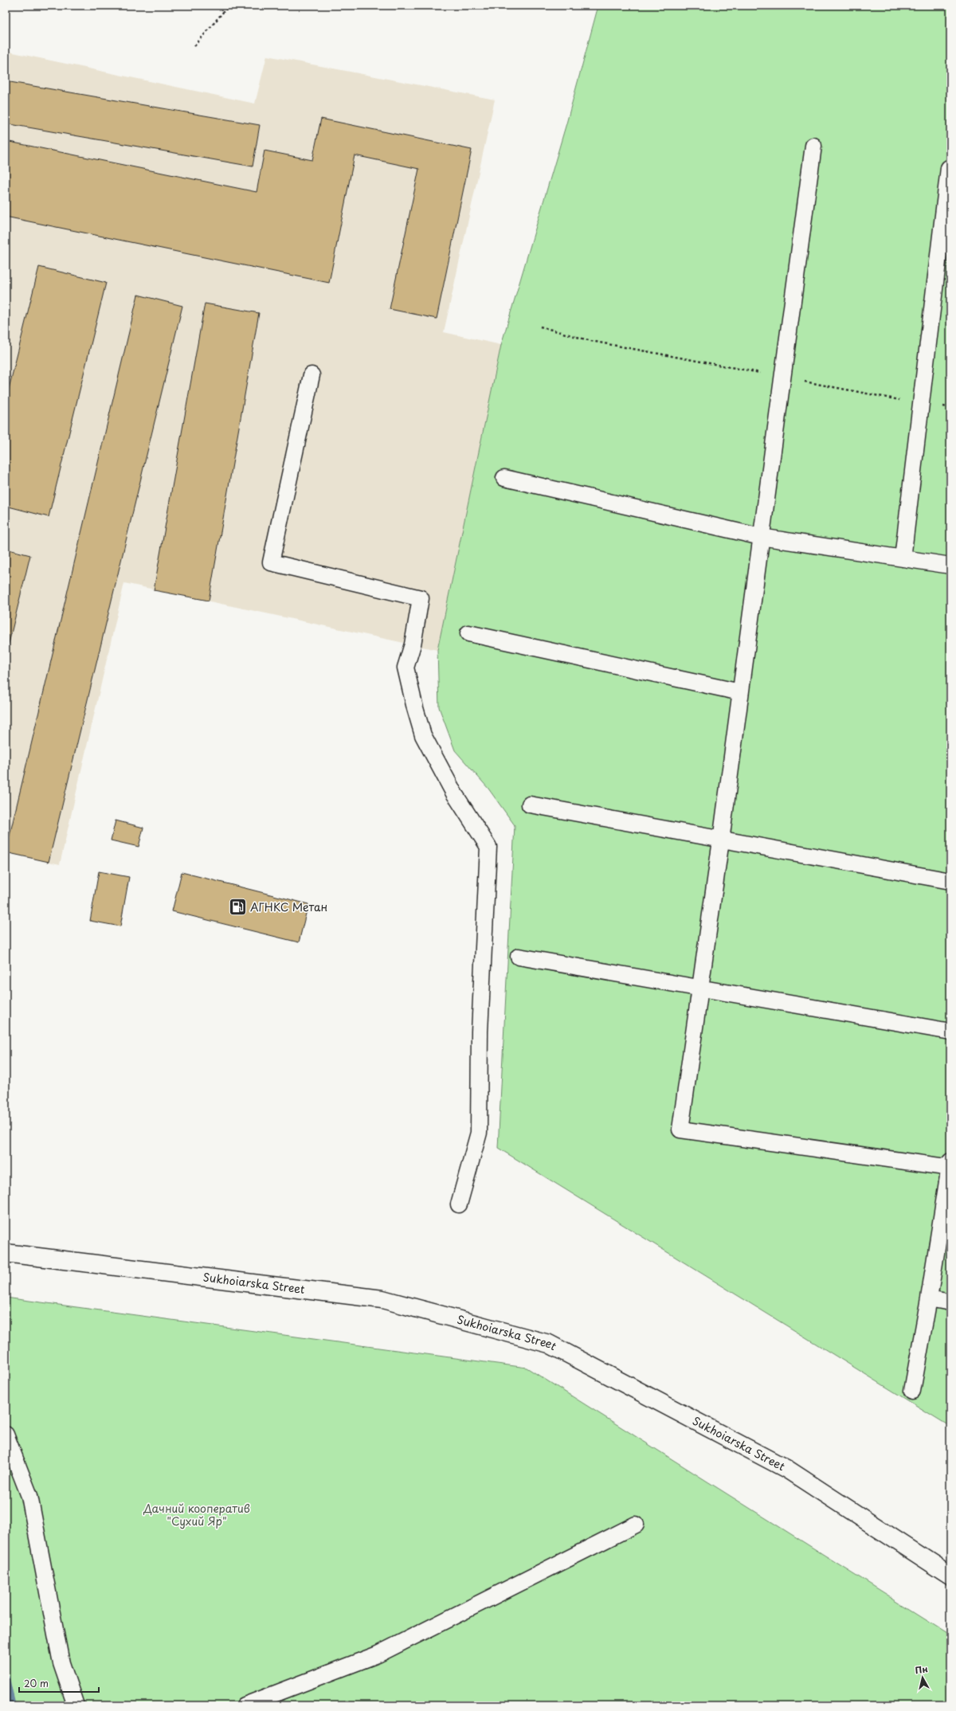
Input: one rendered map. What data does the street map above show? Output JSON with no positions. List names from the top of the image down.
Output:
{
  "streets": {
    "street": ["Sukhoiarska Street"]
  },
  "parks": ["Дачний кооператив \"Сухий Яр\""],
  "places": {
    "fuel station": ["АГНКС Метан"]
  },
  "scale_bar": "20 m",
  "north": "top"
}
